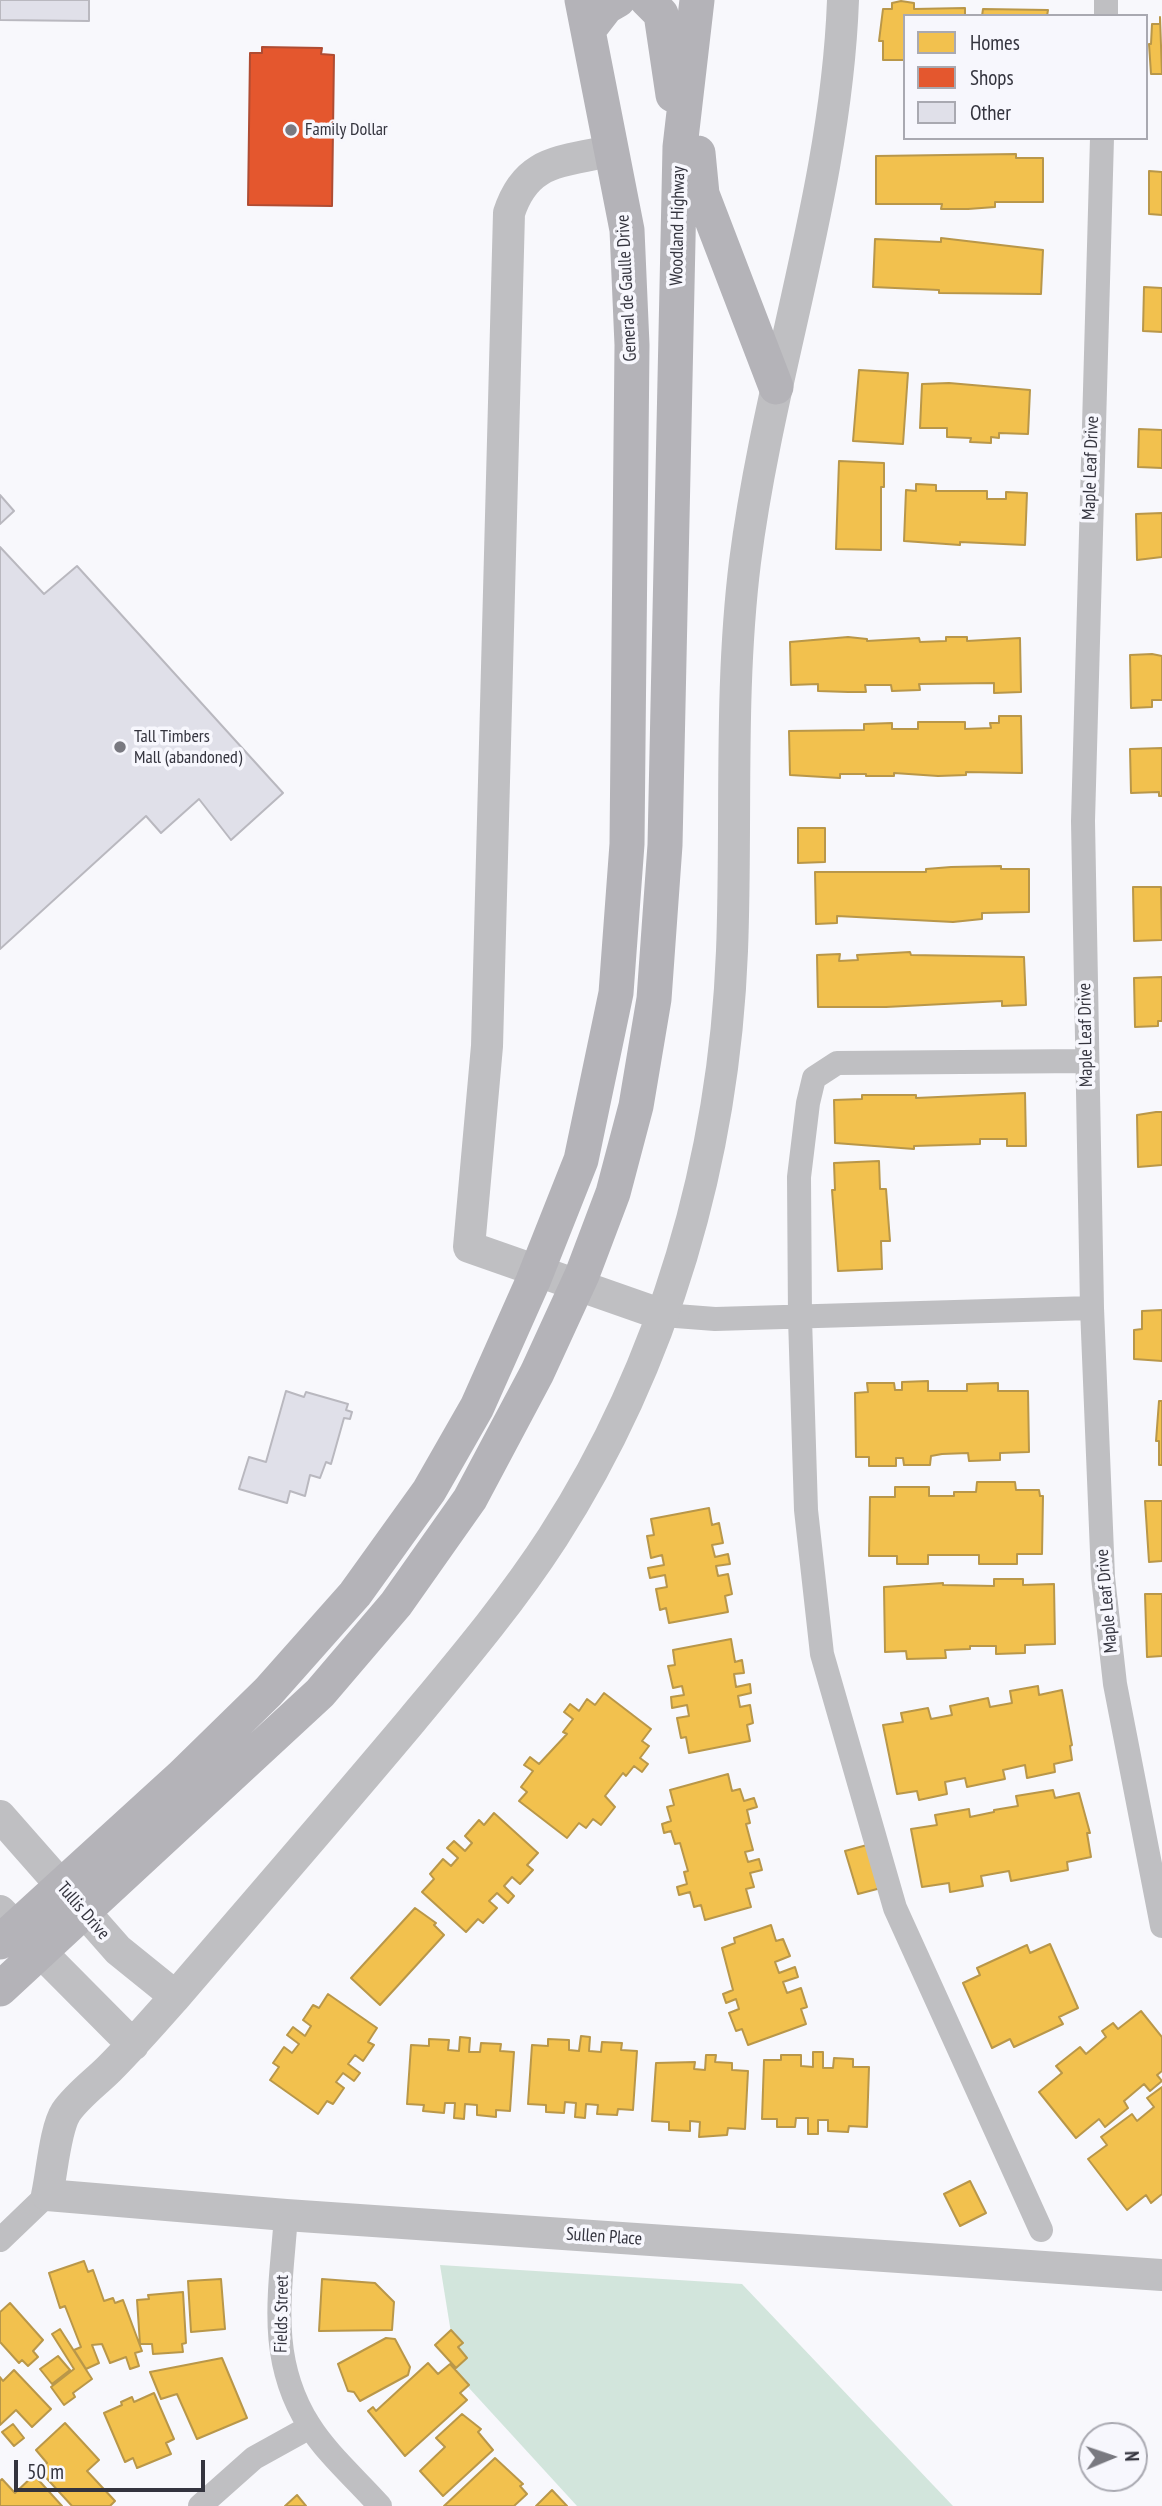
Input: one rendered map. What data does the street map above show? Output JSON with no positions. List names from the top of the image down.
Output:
{
  "streets": {
    "main road": ["Woodland Highway", "General de Gaulle Drive"],
    "street": [
      "Maple Leaf Drive",
      "Tullis Drive",
      "Sullen Place",
      "Fields Street"
    ]
  },
  "crossings": [
    ["Sullen Place", "Fields Street"]
  ],
  "places": ["Family Dollar", "Tall Timbers Mall (abandoned)"],
  "legend": ["Homes", "Shops", "Other"],
  "scale_bar": "50 m",
  "north": "right"
}
